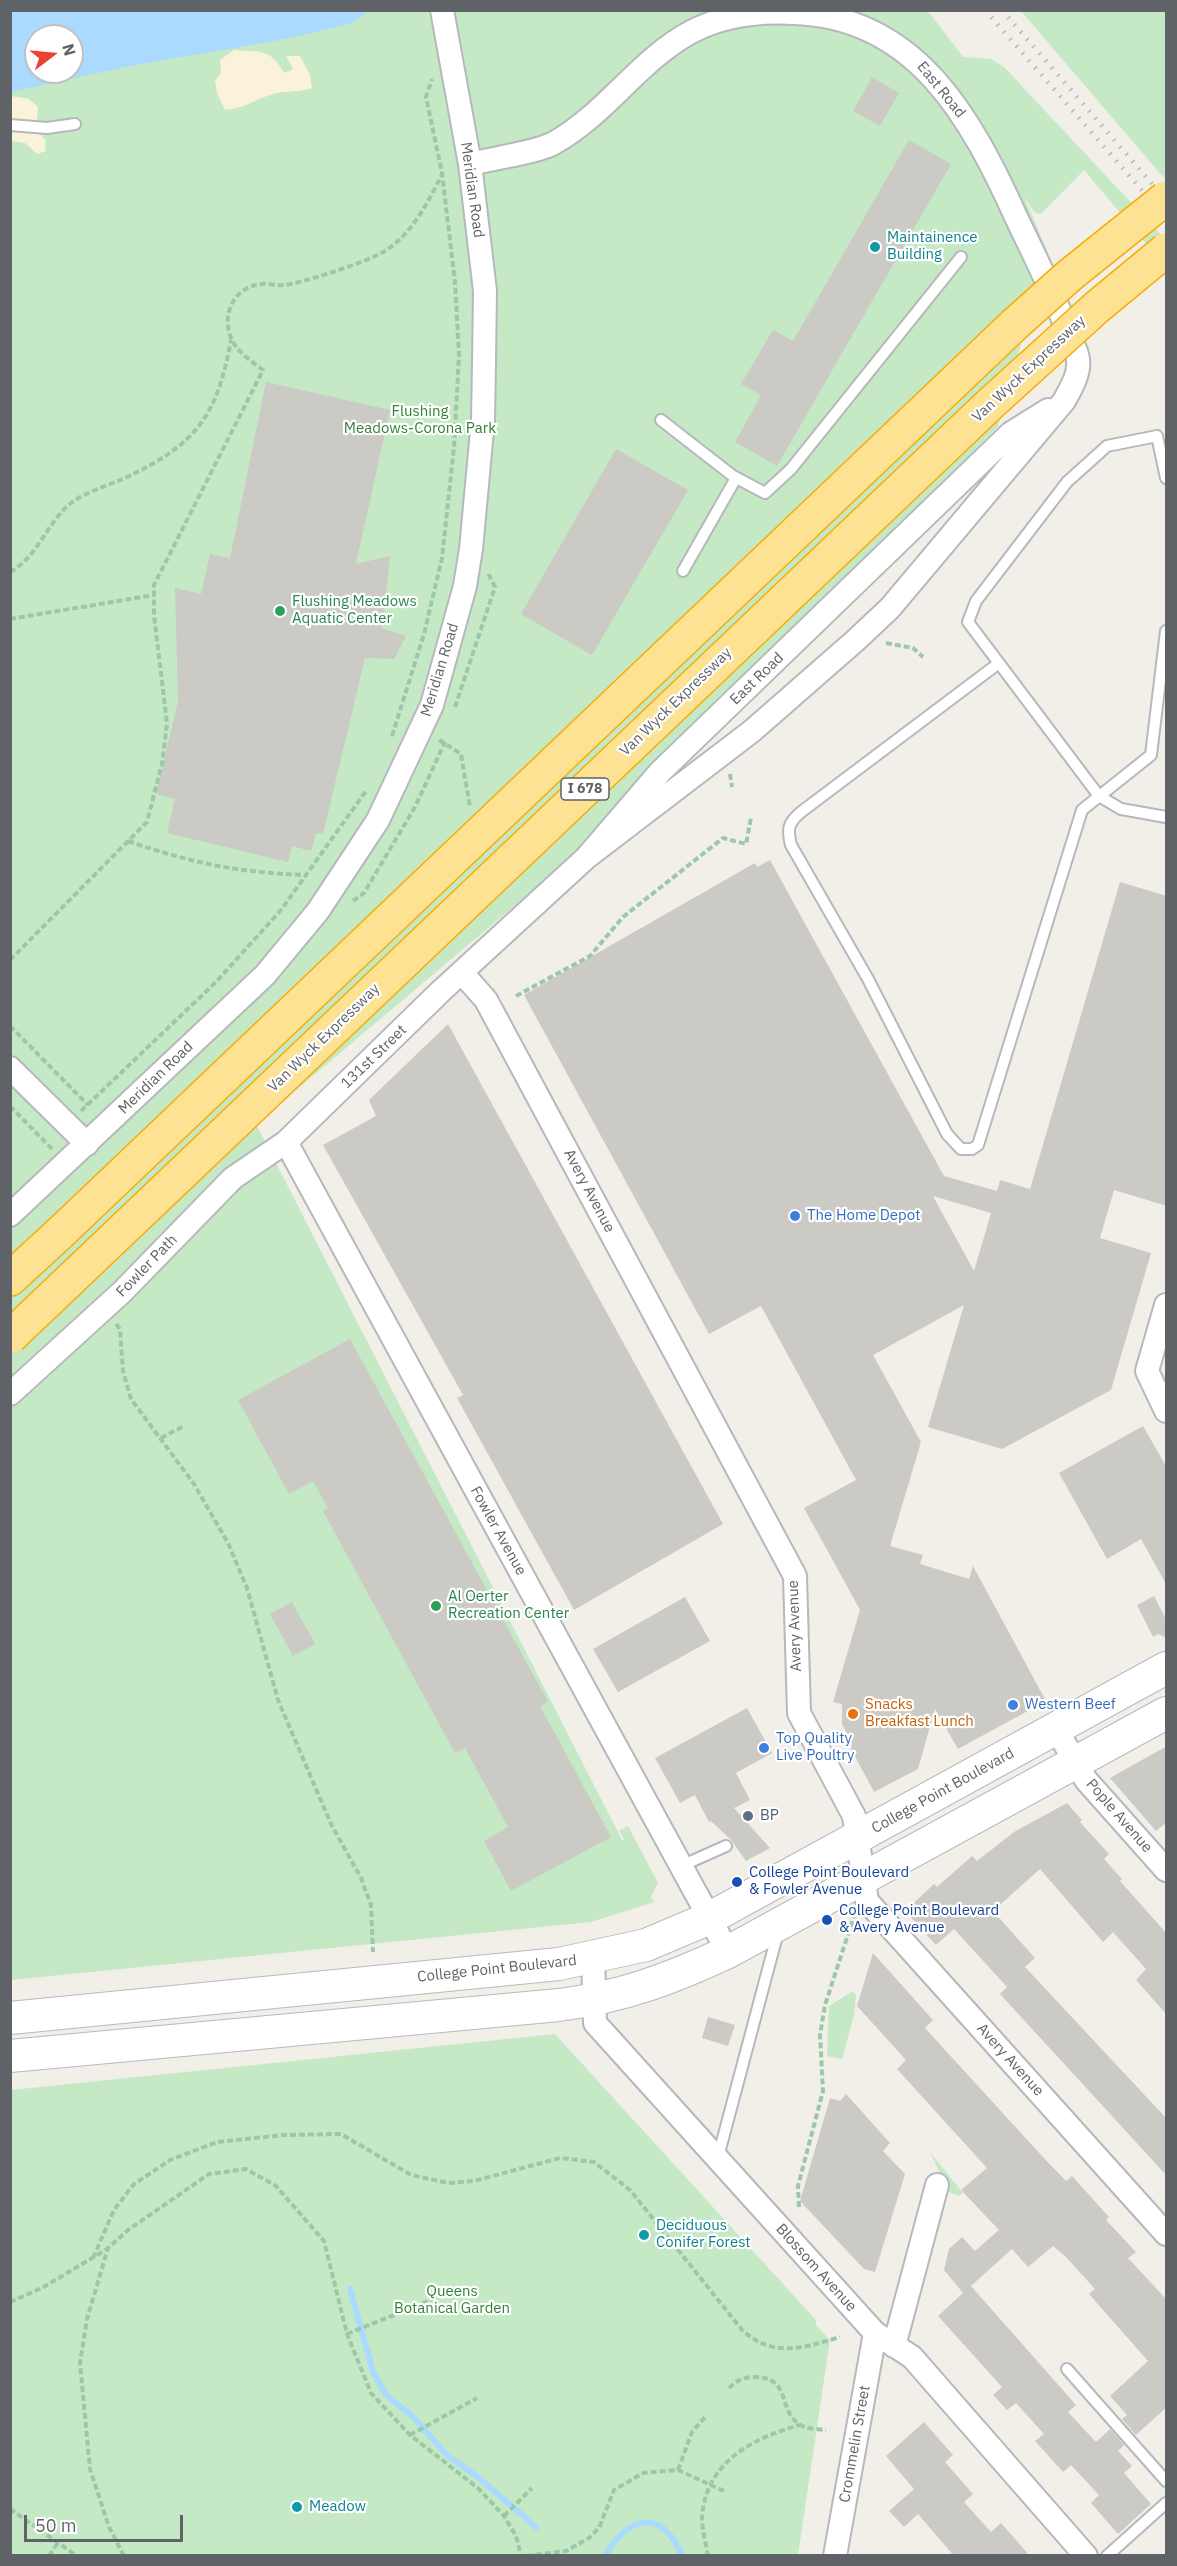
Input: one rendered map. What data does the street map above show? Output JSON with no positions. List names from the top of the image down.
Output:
{
  "streets": {
    "highway": ["Van Wyck Expressway", "I 678"],
    "main road": ["College Point Boulevard"],
    "street": [
      "East Road",
      "Meridian Road",
      "131st Street",
      "Avery Avenue",
      "Fowler Path",
      "Fowler Avenue",
      "Pople Avenue",
      "Blossom Avenue",
      "Crommelin Street"
    ]
  },
  "crossings": [
    ["East Road", "Meridian Road"],
    ["East Road", "131st Street"],
    ["East Road", "Avery Avenue"],
    ["131st Street", "Avery Avenue"],
    ["131st Street", "Fowler Path"],
    ["131st Street", "Fowler Avenue"],
    ["Avery Avenue", "College Point Boulevard"],
    ["Fowler Path", "Fowler Avenue"],
    ["Fowler Avenue", "College Point Boulevard"],
    ["College Point Boulevard", "Pople Avenue"],
    ["College Point Boulevard", "Blossom Avenue"],
    ["Blossom Avenue", "Crommelin Street"]
  ],
  "parks": ["Flushing Meadows-Corona Park", "Queens Botanical Garden"],
  "places": [
    "Maintainence Building",
    "Flushing Meadows Aquatic Center",
    "The Home Depot",
    "Al Oerter Recreation Center",
    "Western Beef",
    "Snacks Breakfast Lunch",
    "Top Quality Live Poultry",
    "BP",
    "College Point Boulevard & Fowler Avenue",
    "College Point Boulevard & Avery Avenue",
    "Deciduous Conifer Forest",
    "Meadow"
  ],
  "scale_bar": "50 m",
  "north": "right"
}
